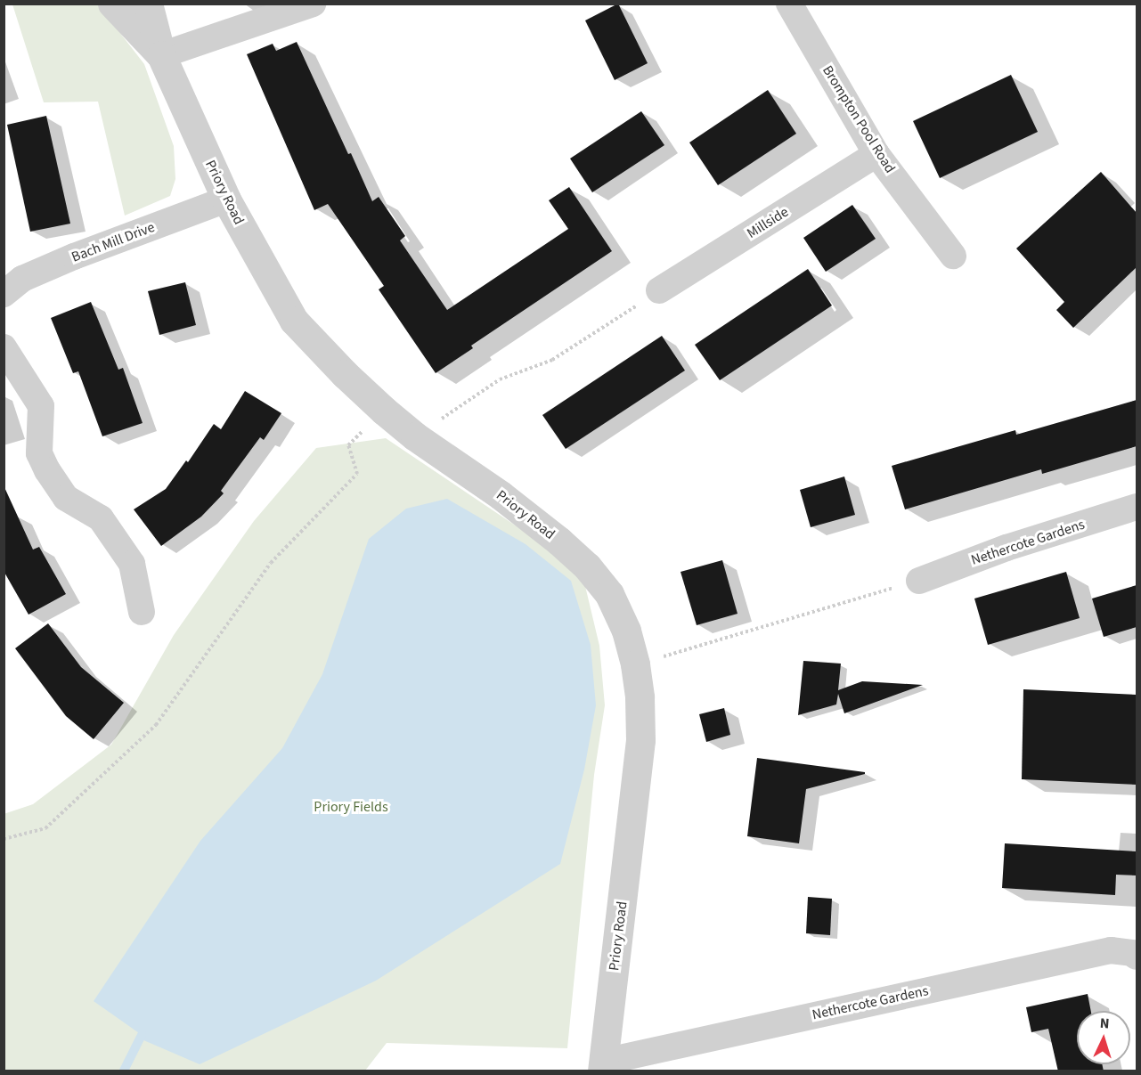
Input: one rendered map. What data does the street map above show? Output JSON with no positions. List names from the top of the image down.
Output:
{
  "streets": {
    "street": [
      "Brompton Pool Road",
      "Priory Road",
      "Millside",
      "Bach Mill Drive",
      "Nethercote Gardens"
    ]
  },
  "crossings": [
    ["Brompton Pool Road", "Millside"],
    ["Priory Road", "Bach Mill Drive"],
    ["Priory Road", "Nethercote Gardens"]
  ],
  "parks": ["Priory Fields"],
  "north": "top"
}
